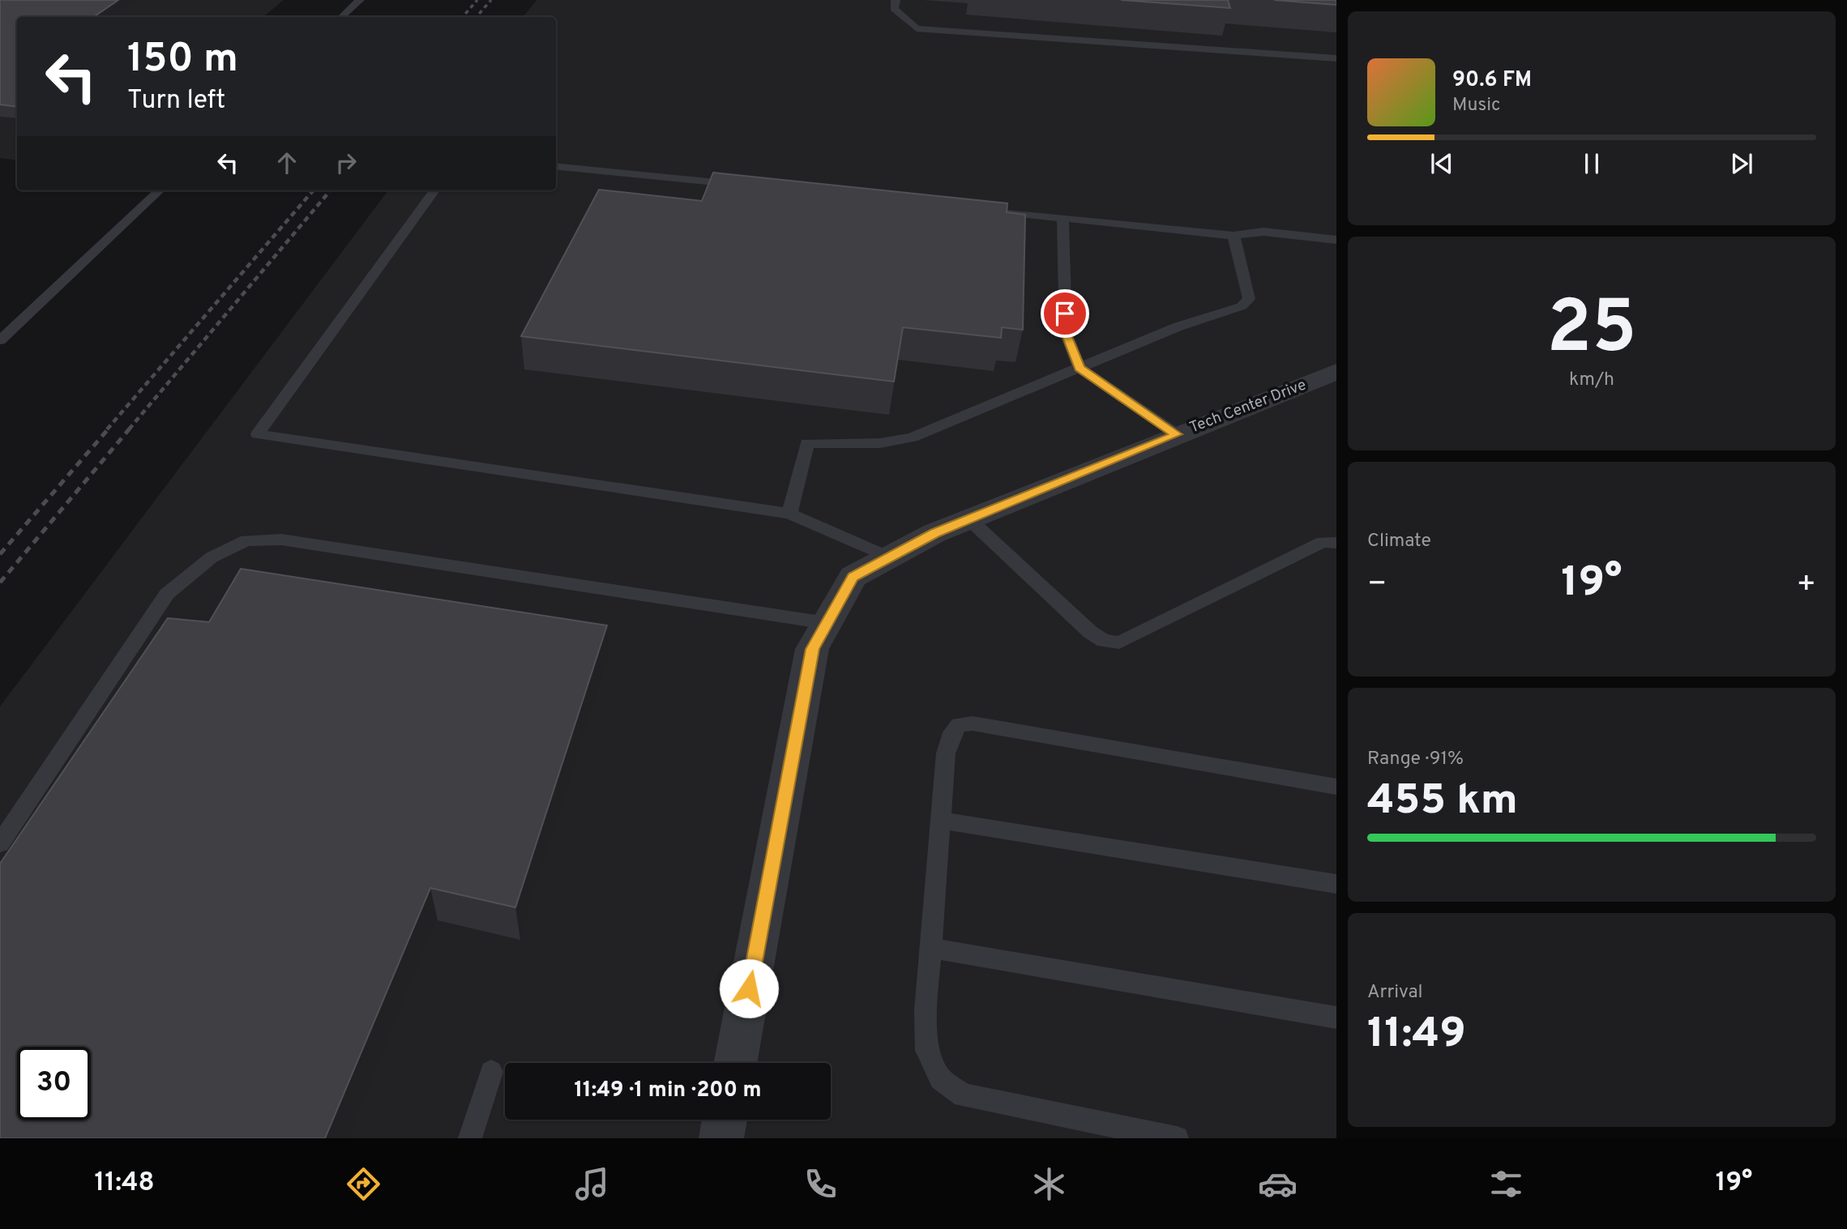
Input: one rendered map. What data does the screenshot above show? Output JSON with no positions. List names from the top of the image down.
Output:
{
  "streets": {
    "street": ["Tech Center Drive"]
  },
  "page": {
    "turn": ["150 m", "Turn left"],
    "song": ["90.6 FM", "Music"],
    "tile": [
      ["25", "km/h"],
      "Climate",
      ["Range · 91%", "455 km"],
      ["Arrival", "11:49"]
    ],
    "heat": ["−", "19°", "+"],
    "limit": "30",
    "trip": "11:49 · 1 min · 200 m",
    "tabs": ["11:48", "19°"]
  }
}
